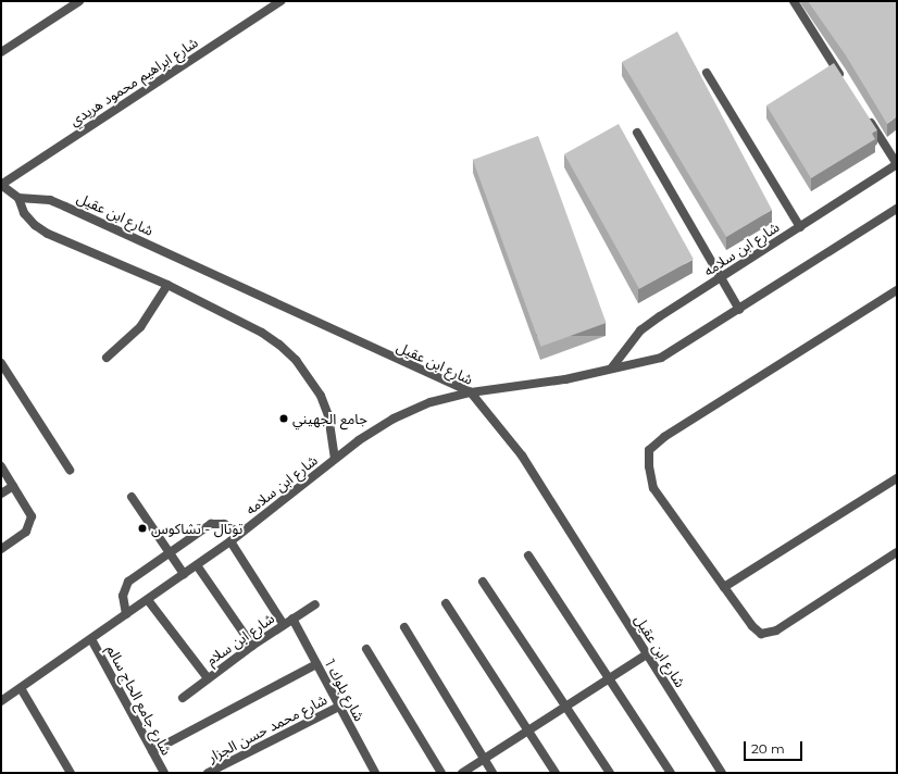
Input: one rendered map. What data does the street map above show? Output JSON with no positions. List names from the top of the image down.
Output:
{
  "streets": {
    "street": [
      "شارع ابراهيم محمود هريدي",
      "شارع ابن عقيل",
      "شارع ابن سلامه",
      "شارع ابن سلام",
      "شارع بلوك 1",
      "شارع جامع الحاج سالم",
      "شارع محمد حسن الجزار"
    ]
  },
  "crossings": [
    ["شارع ابن عقيل", "شارع ابن سلامه"],
    ["شارع ابن سلامه", "شارع جامع الحاج سالم"],
    ["شارع ابن سلام", "شارع بلوك 1"],
    ["شارع بلوك 1", "شارع محمد حسن الجزار"]
  ],
  "places": ["جامع الجهيني", "توتال - تشاكوس"],
  "scale_bar": "20 m"
}
